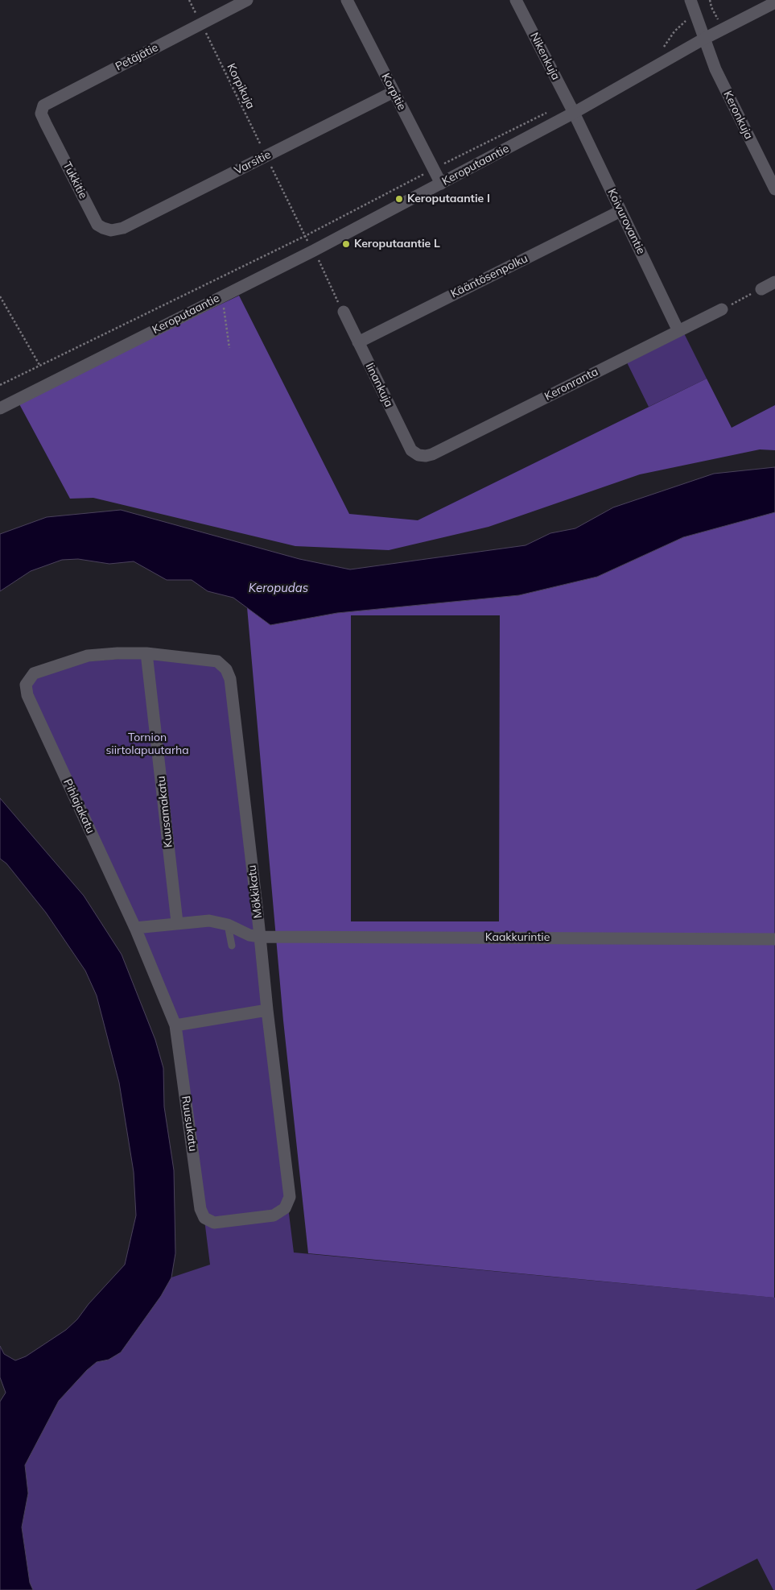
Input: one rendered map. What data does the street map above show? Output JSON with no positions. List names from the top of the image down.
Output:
{
  "streets": {
    "street": [
      "Nikenkuja",
      "Petäjätie",
      "Korpitie",
      "Keronkuja",
      "Varsitie",
      "Keroputaantie",
      "Tukkitie",
      "Koivurovantie",
      "Kääntösenpolku",
      "Keronranta",
      "Iinankuja",
      "Pihlajakatu",
      "Kuusamakatu",
      "Mökkikatu",
      "Kaakkurintie",
      "Ruusukatu"
    ],
    "path": ["Korpikuja"]
  },
  "crossings": [
    ["Nikenkuja", "Keroputaantie"],
    ["Nikenkuja", "Koivurovantie"],
    ["Petäjätie", "Korpikuja"],
    ["Petäjätie", "Tukkitie"],
    ["Korpikuja", "Varsitie"],
    ["Korpikuja", "Keroputaantie"],
    ["Korpikuja", "Iinankuja"],
    ["Korpitie", "Varsitie"],
    ["Korpitie", "Keroputaantie"],
    ["Keronkuja", "Keroputaantie"],
    ["Varsitie", "Tukkitie"],
    ["Keroputaantie", "Koivurovantie"],
    ["Koivurovantie", "Kääntösenpolku"],
    ["Koivurovantie", "Keronranta"],
    ["Kääntösenpolku", "Iinankuja"],
    ["Keronranta", "Iinankuja"],
    ["Pihlajakatu", "Kuusamakatu"],
    ["Pihlajakatu", "Mökkikatu"],
    ["Kuusamakatu", "Mökkikatu"],
    ["Mökkikatu", "Kaakkurintie"],
    ["Mökkikatu", "Ruusukatu"]
  ],
  "water": ["Keropudas"],
  "parks": ["Tornion siirtolapuutarha"],
  "places": ["Keroputaantie I", "Keroputaantie L"]
}
